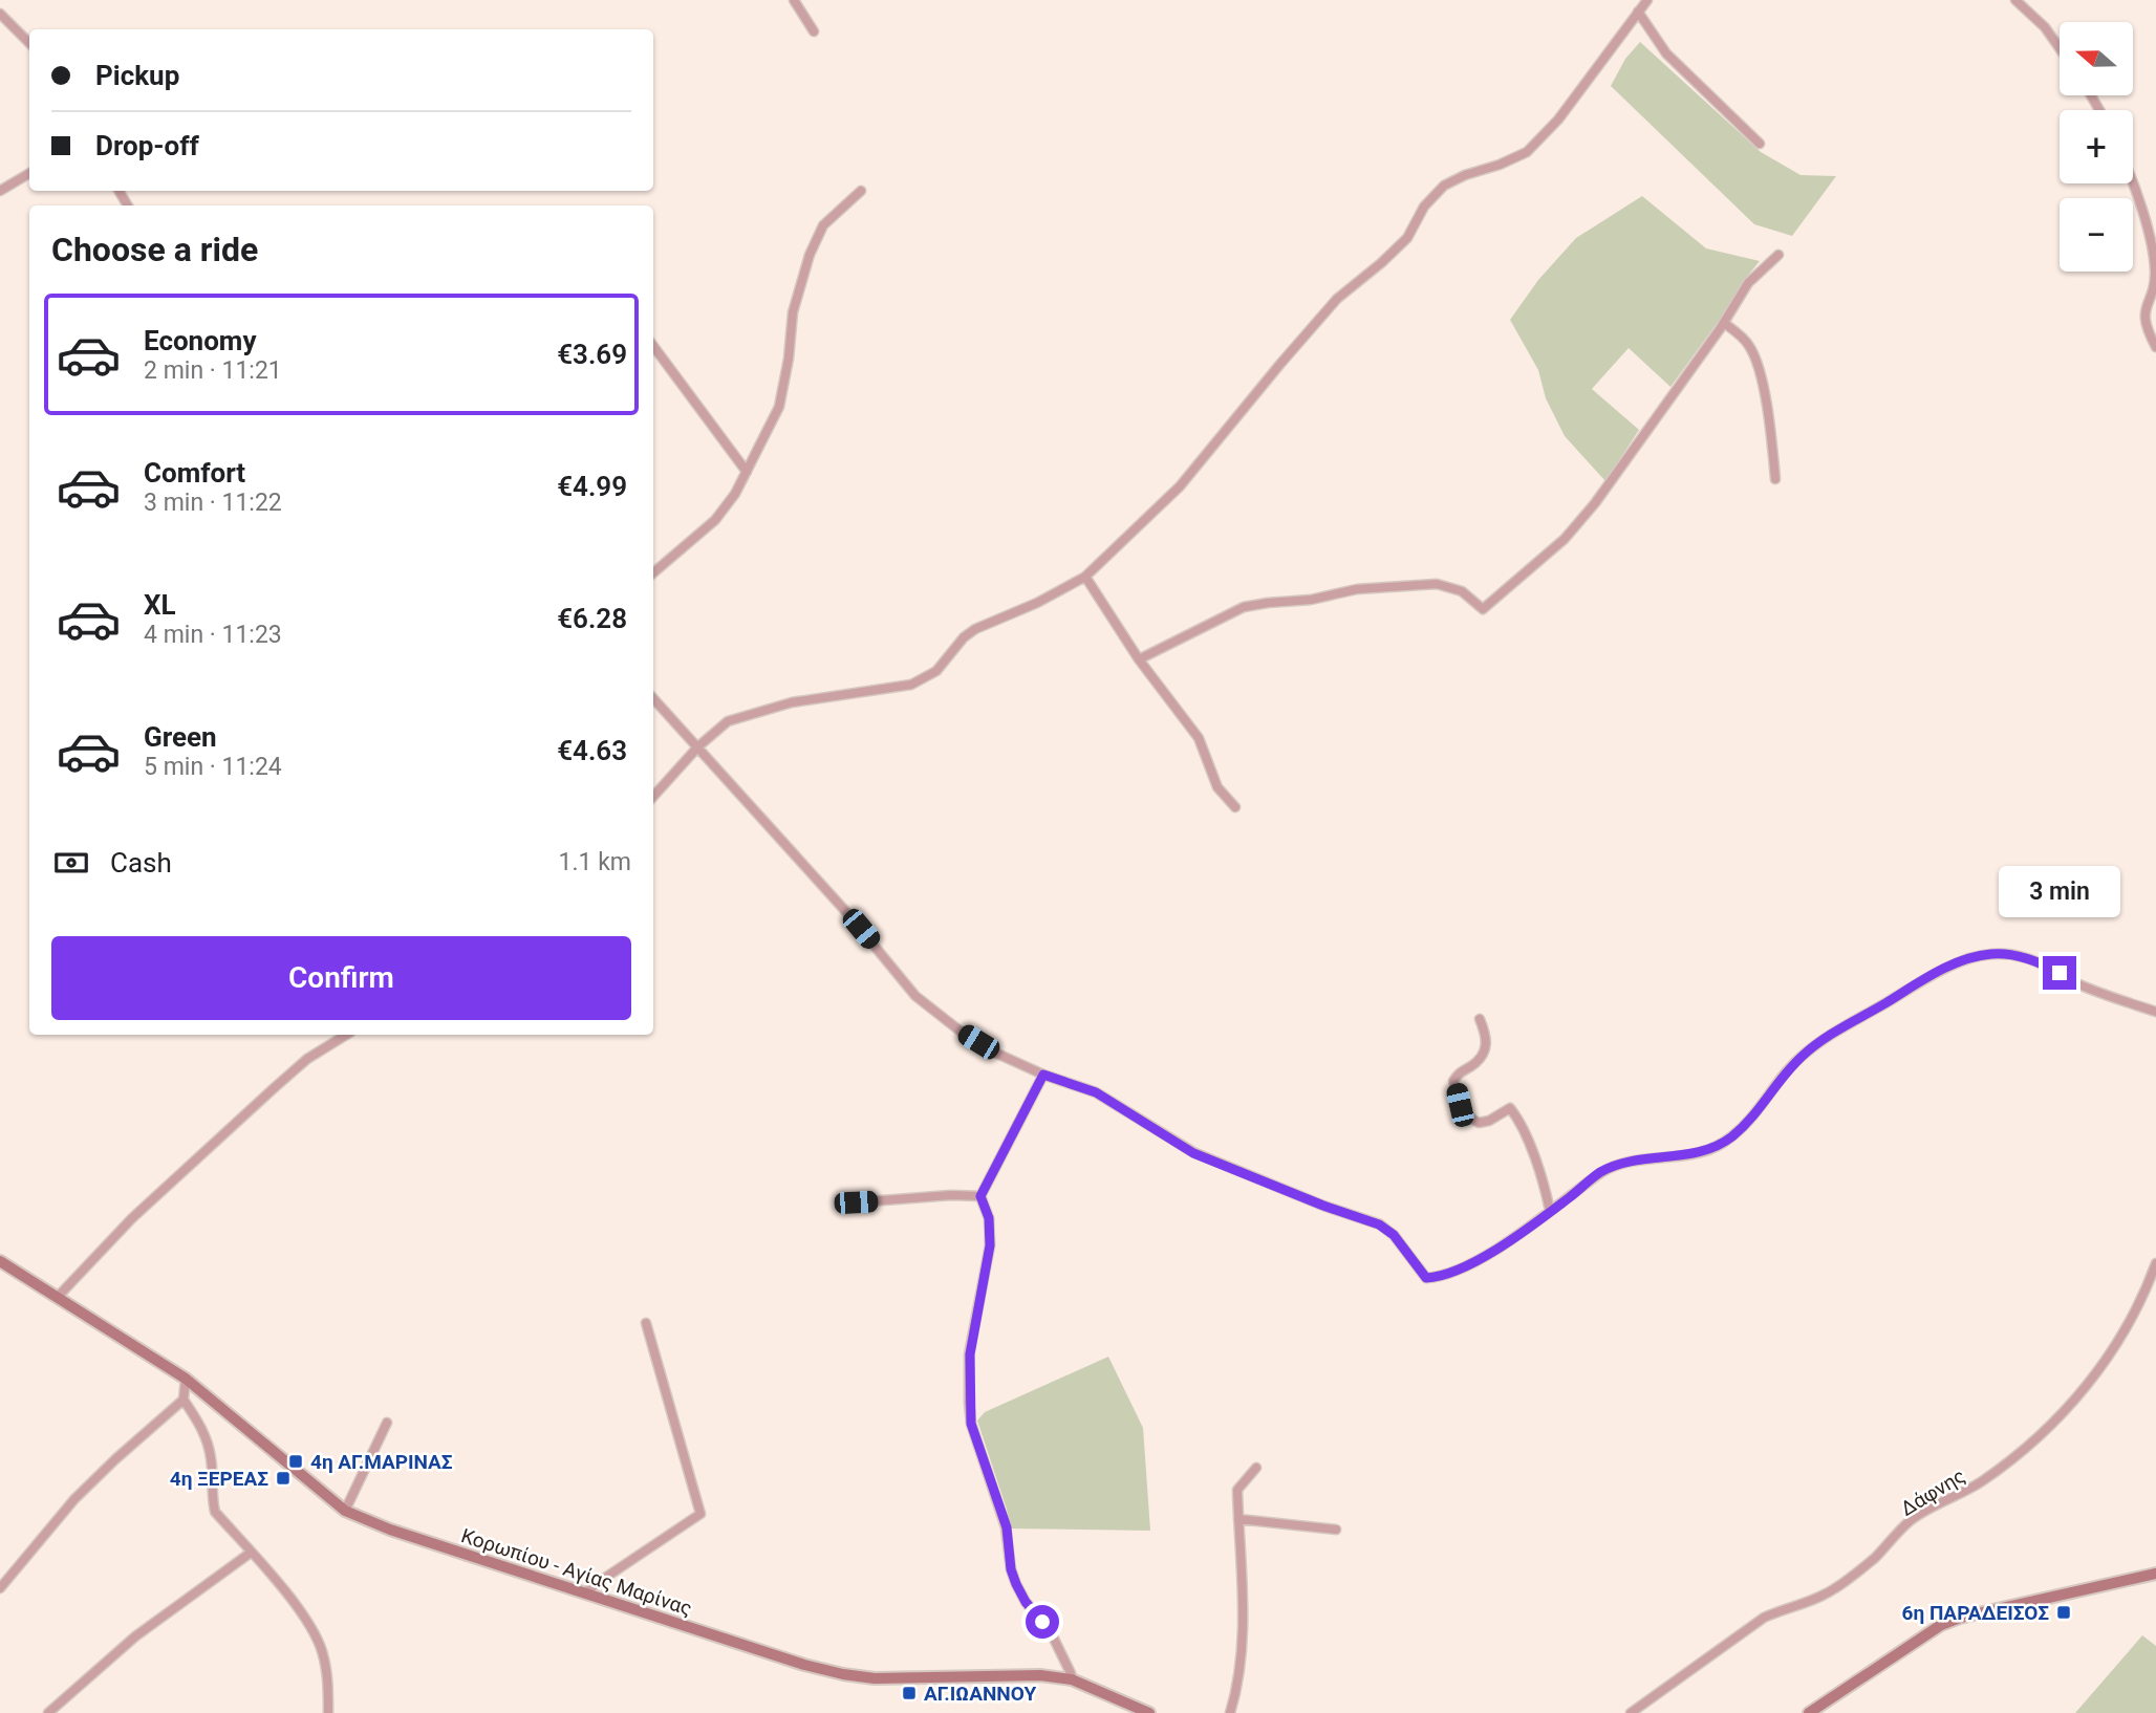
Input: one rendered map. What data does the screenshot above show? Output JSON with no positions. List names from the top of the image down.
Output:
{
  "streets": {
    "main road": ["Κορωπίου - Αγίας Μαρίνας"],
    "street": ["Δάφνης"]
  },
  "places": {
    "transit": [
      "4η ΑΓ.ΜΑΡΙΝΑΣ",
      "4η ΞΕΡΕΑΣ",
      "6η ΠΑΡΑΔΕΙΣΟΣ",
      "ΑΓ.ΙΩΑΝΝΟΥ"
    ]
  },
  "north": "left",
  "page": {
    "map_buttons": ["+", "−"],
    "banner": ["Pickup", "Drop-off"],
    "heading": "Choose a ride",
    "list": [
      {
        "name": "Economy",
        "note": "2 min · 11:21",
        "value": "€3.69"
      },
      {
        "name": "Comfort",
        "note": "3 min · 11:22",
        "value": "€4.99"
      },
      {
        "name": "XL",
        "note": "4 min · 11:23",
        "value": "€6.28"
      },
      {
        "name": "Green",
        "note": "5 min · 11:24",
        "value": "€4.63"
      }
    ],
    "pay": ["Cash", "1.1 km"],
    "bubble": "3 min",
    "buttons": "Confirm"
  }
}
